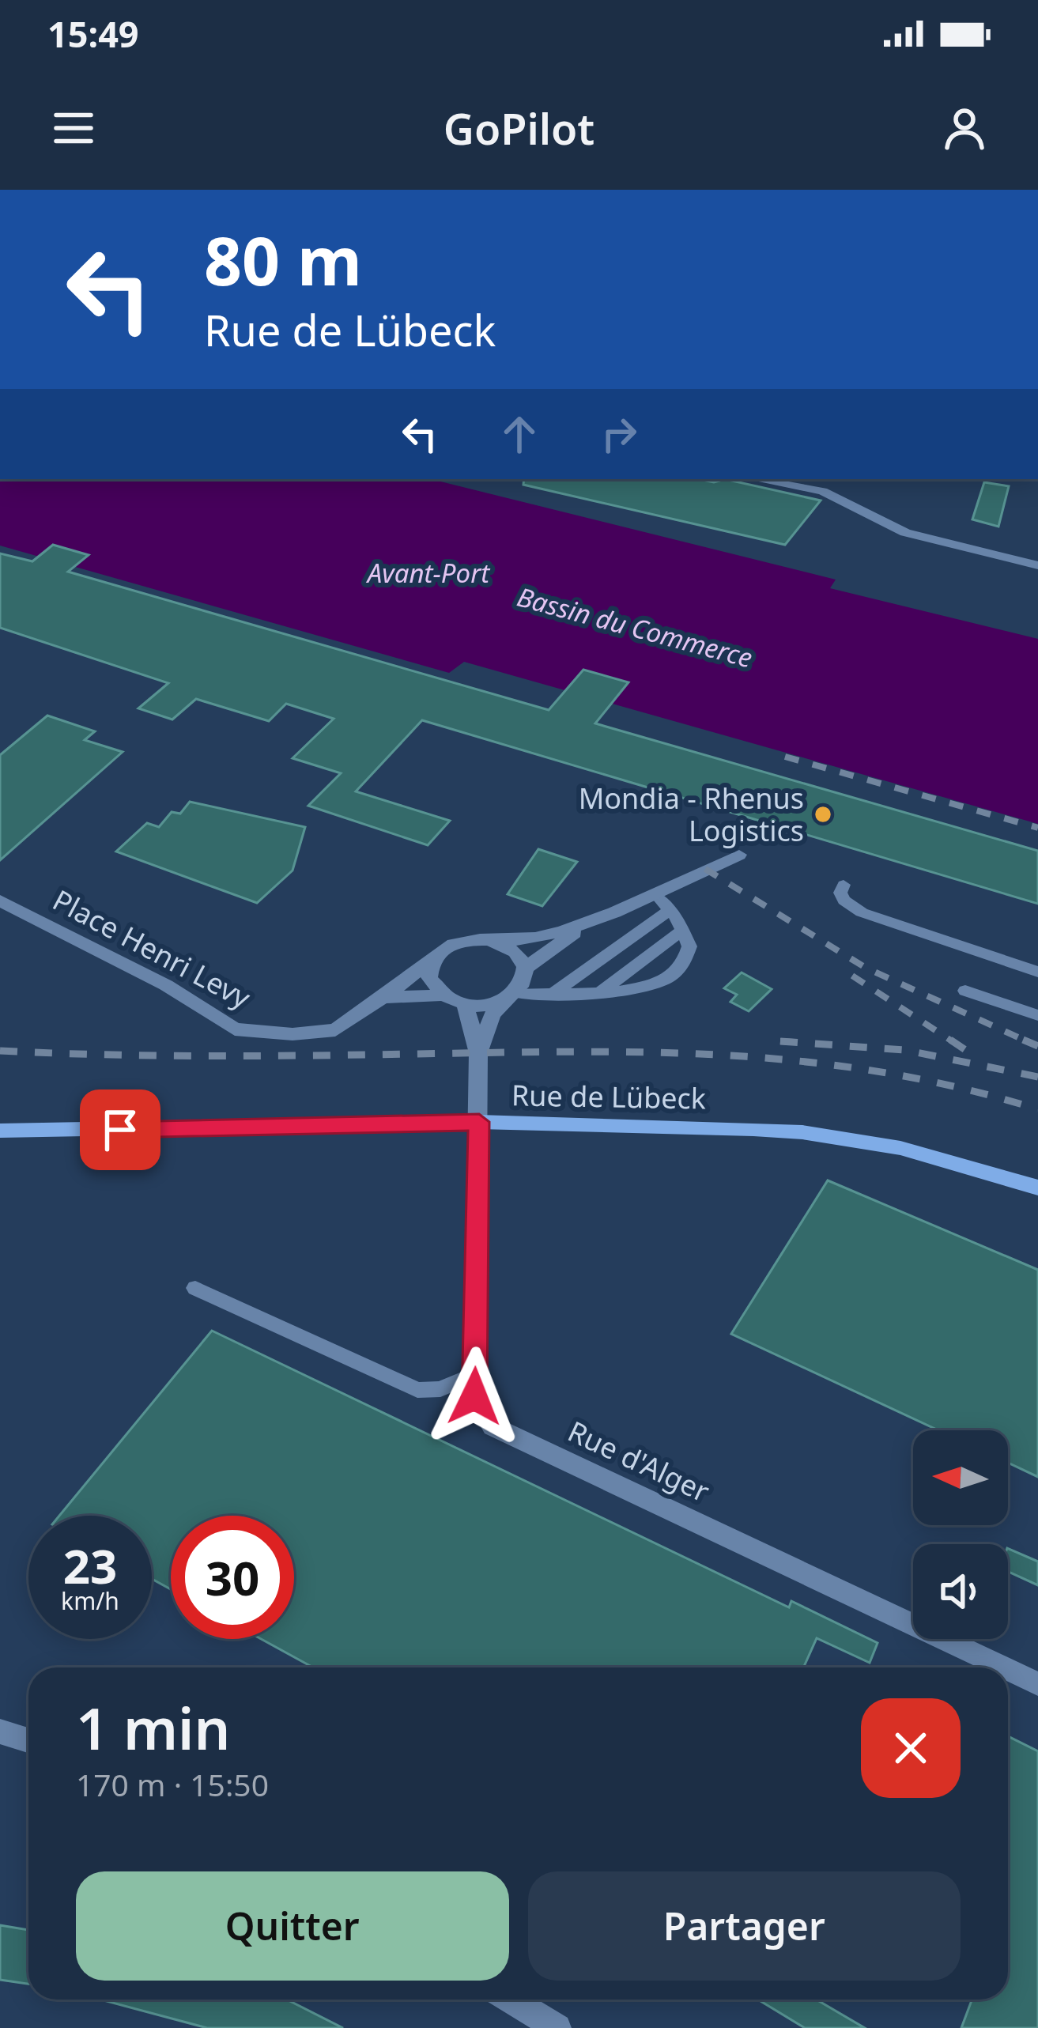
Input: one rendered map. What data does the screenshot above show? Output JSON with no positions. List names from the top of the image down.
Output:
{
  "streets": {
    "main road": ["Rue de Lübeck"],
    "street": ["Place Henri Levy", "Rue d'Alger"]
  },
  "crossings": [
    ["Rue de Lübeck", "Rue d'Alger"]
  ],
  "water": ["Avant-Port", "Bassin du Commerce"],
  "places": ["Mondia - Rhenus Logistics"],
  "north": "left",
  "page": {
    "status": "15:49",
    "header": "GoPilot",
    "turn": ["80 m", "Rue de Lübeck"],
    "speed": "23 km/h",
    "limit": "30",
    "heading": ["1 min", "170 m · 15:50"],
    "buttons": ["Quitter", "Partager"]
  }
}
